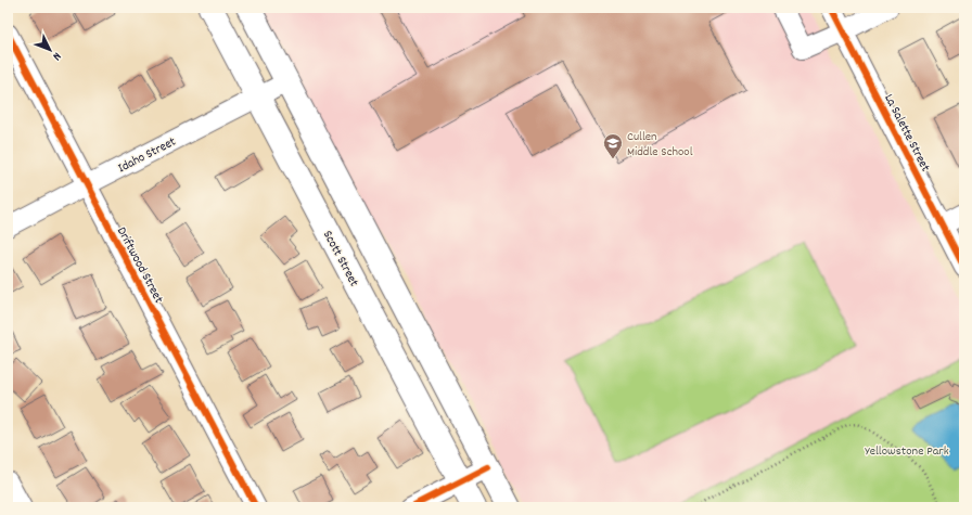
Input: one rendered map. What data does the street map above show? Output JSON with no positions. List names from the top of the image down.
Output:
{
  "streets": {
    "main road": ["Scott Street"],
    "street": ["La Salette Street", "Idaho Street", "Driftwood Street"]
  },
  "crossings": [
    ["Idaho Street", "Scott Street"],
    ["Idaho Street", "Driftwood Street"]
  ],
  "parks": ["Yellowstone Park"],
  "places": {
    "school or university": ["Cullen Middle School"]
  },
  "north": "bottom right"
}
